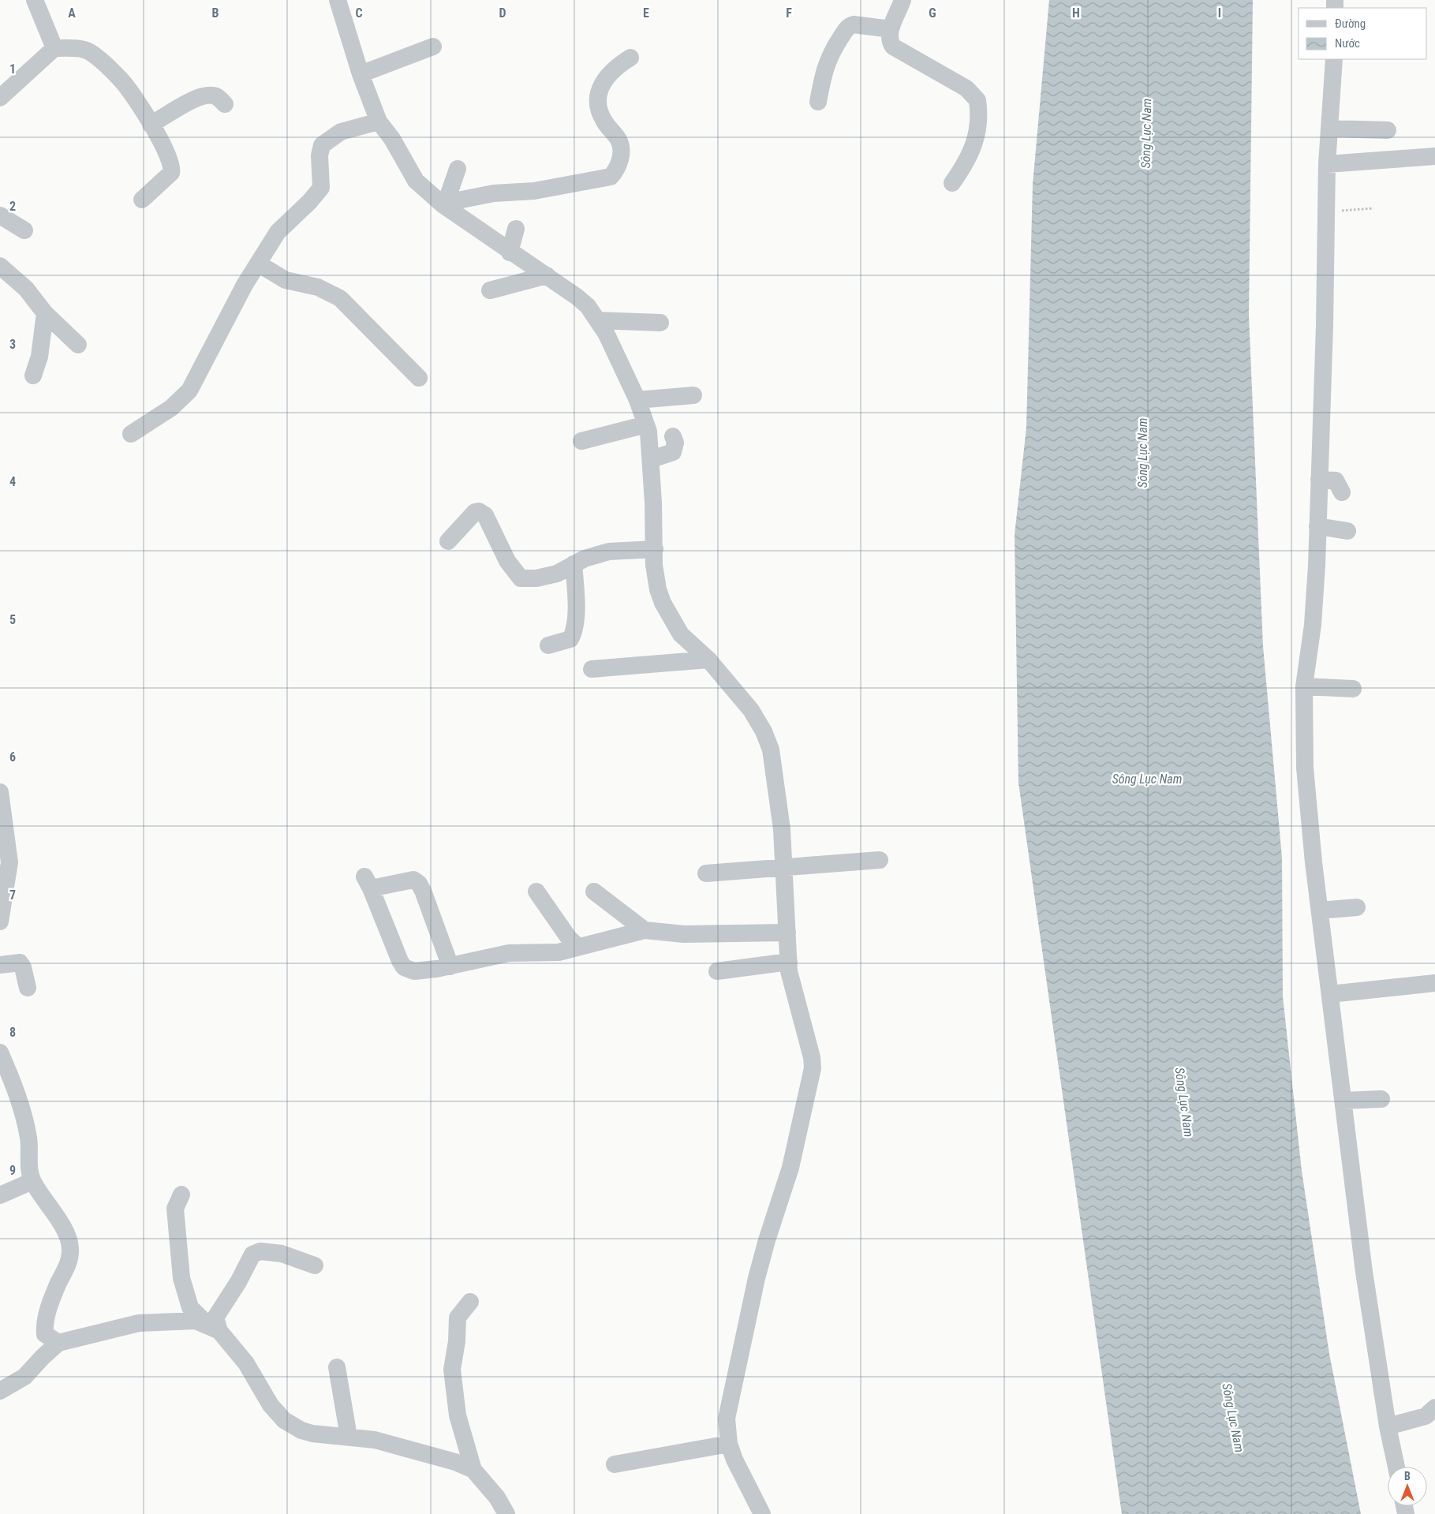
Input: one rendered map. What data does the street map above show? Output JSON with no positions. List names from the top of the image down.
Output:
{
  "water": ["Sông Lục Nam"],
  "legend": ["Đường", "Nước"],
  "north": "top",
  "grid": {
    "columns": [
      "A",
      "B",
      "C",
      "D",
      "E",
      "F",
      "G",
      "H",
      "I"
    ],
    "rows": [
      "1",
      "2",
      "3",
      "4",
      "5",
      "6",
      "7",
      "8",
      "9"
    ]
  }
}
